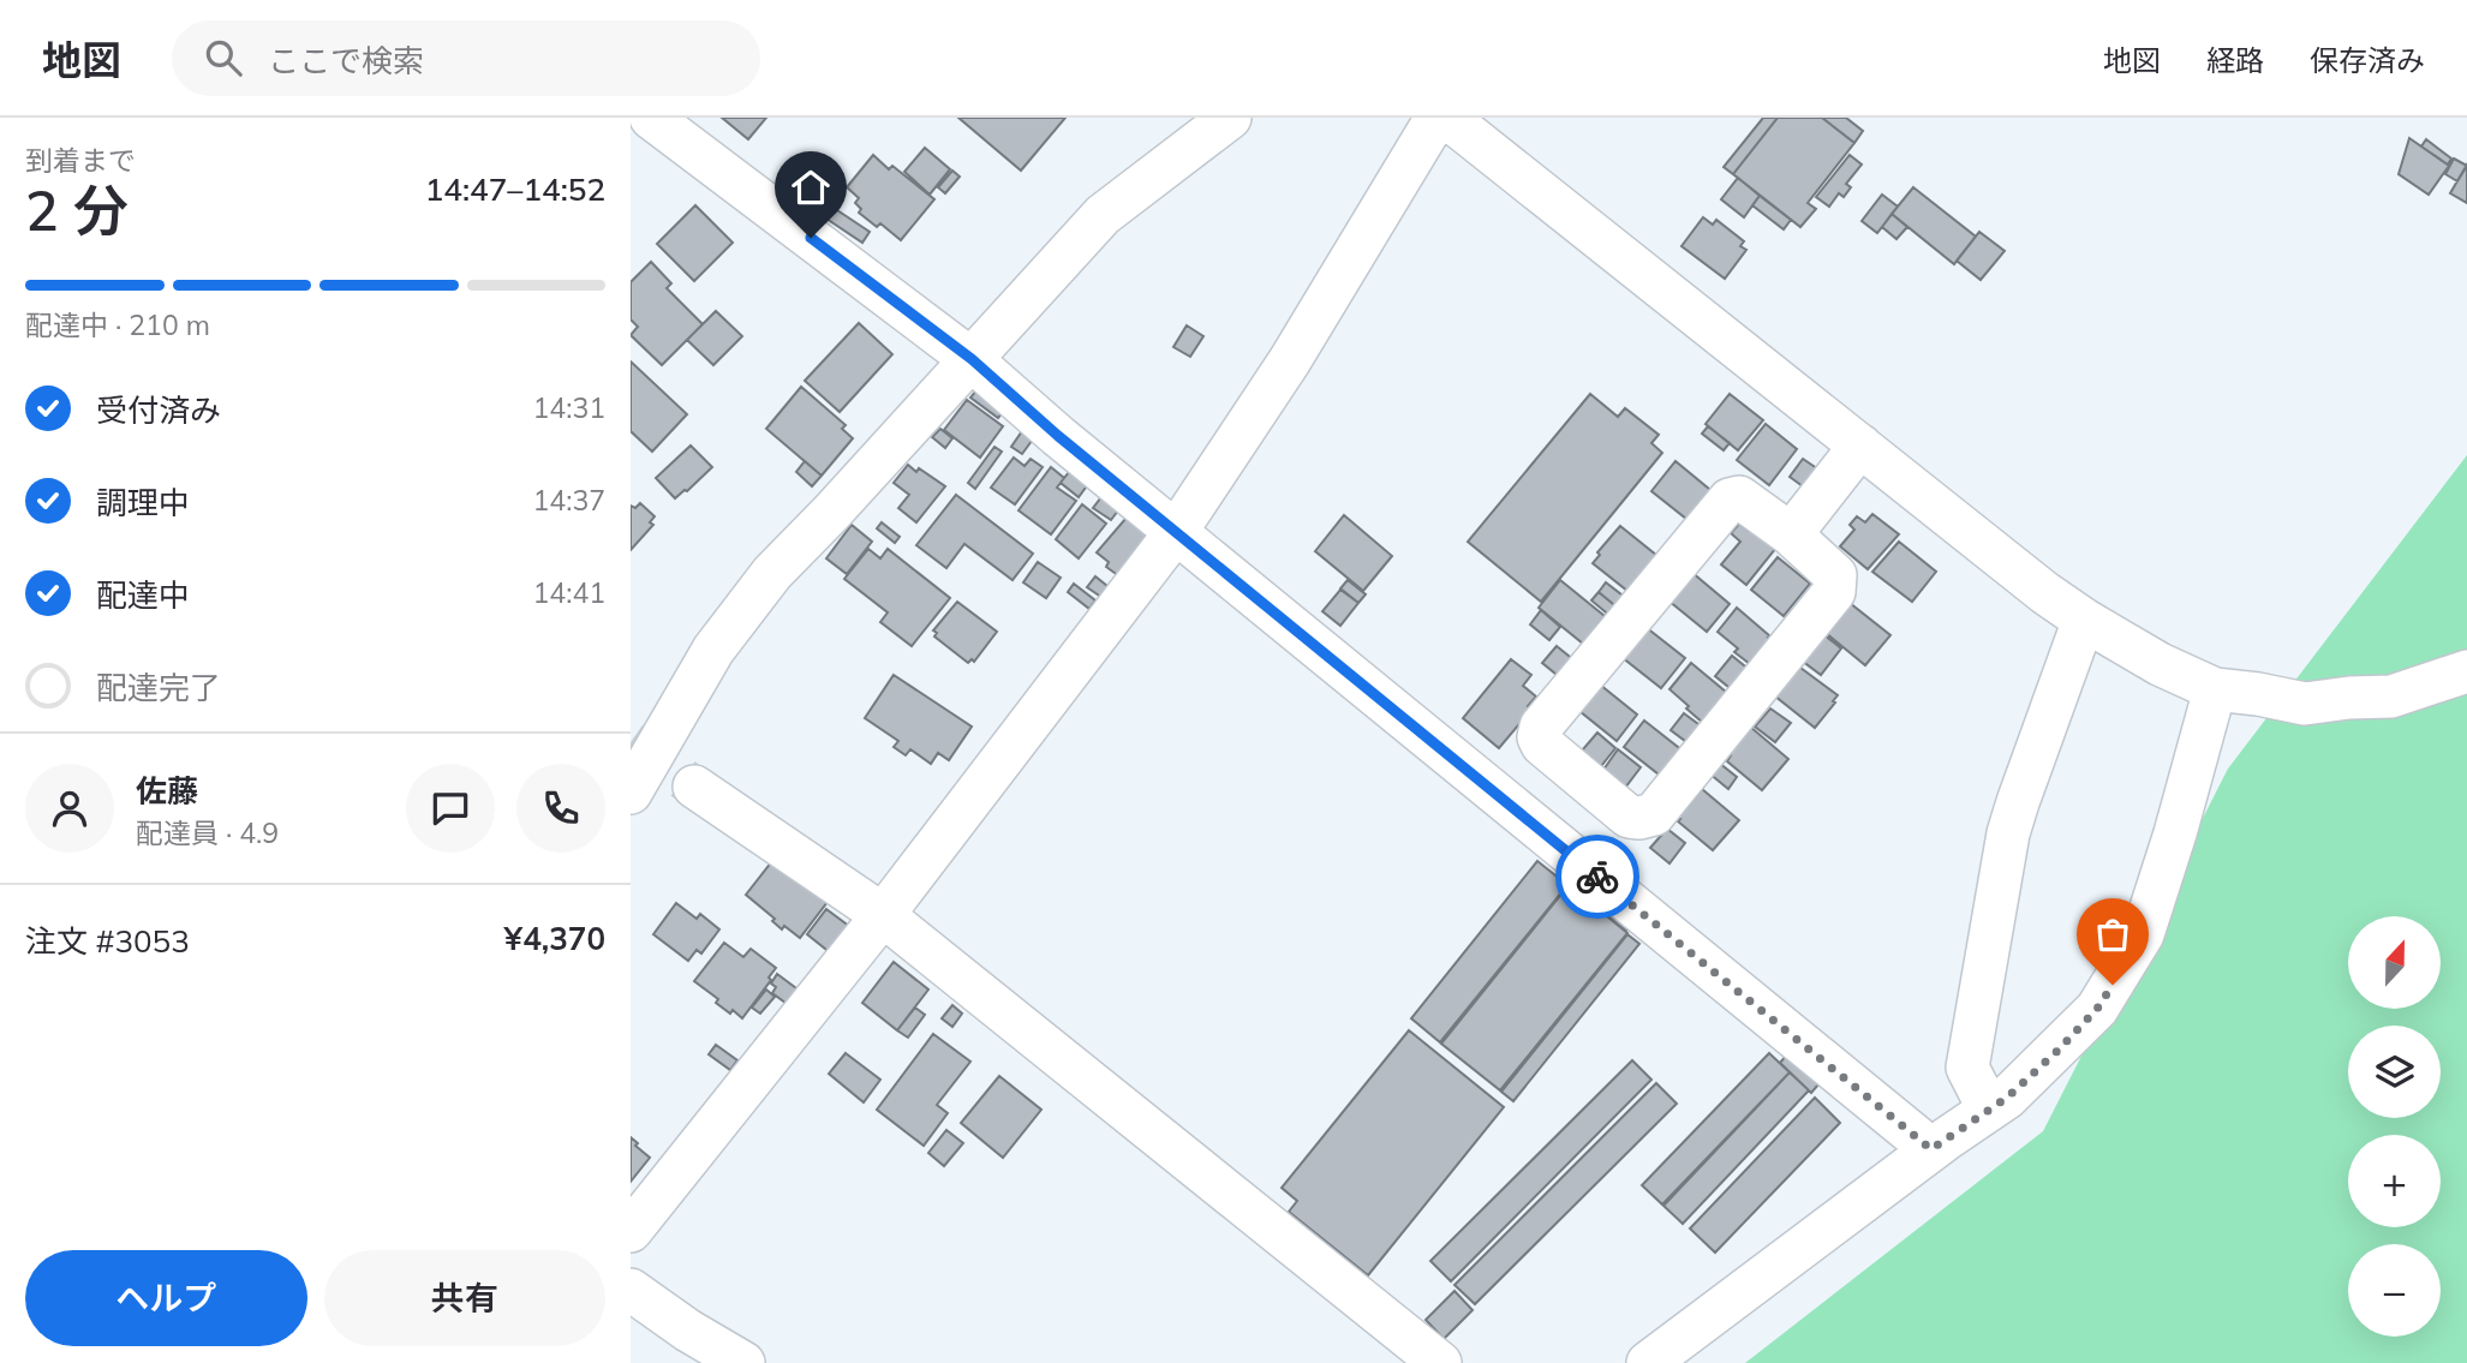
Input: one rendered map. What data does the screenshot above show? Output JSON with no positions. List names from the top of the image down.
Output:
{
  "north": "top",
  "page": {
    "header": "地図",
    "search": "ここで検索",
    "nav": ["地図", "経路", "保存済み"],
    "heading": ["2 分", "到着まで", "14:47–14:52"],
    "panel": [
      "佐藤",
      "配達員 · 4.9",
      "注文 #3053",
      "¥4,370"
    ],
    "bar": "配達中 · 210 m",
    "list": [
      ["受付済み", "14:31"],
      ["調理中", "14:37"],
      ["配達中", "14:41"],
      "配達完了"
    ],
    "map_buttons": ["+", "−"],
    "buttons": ["ヘルプ", "共有"]
  }
}
